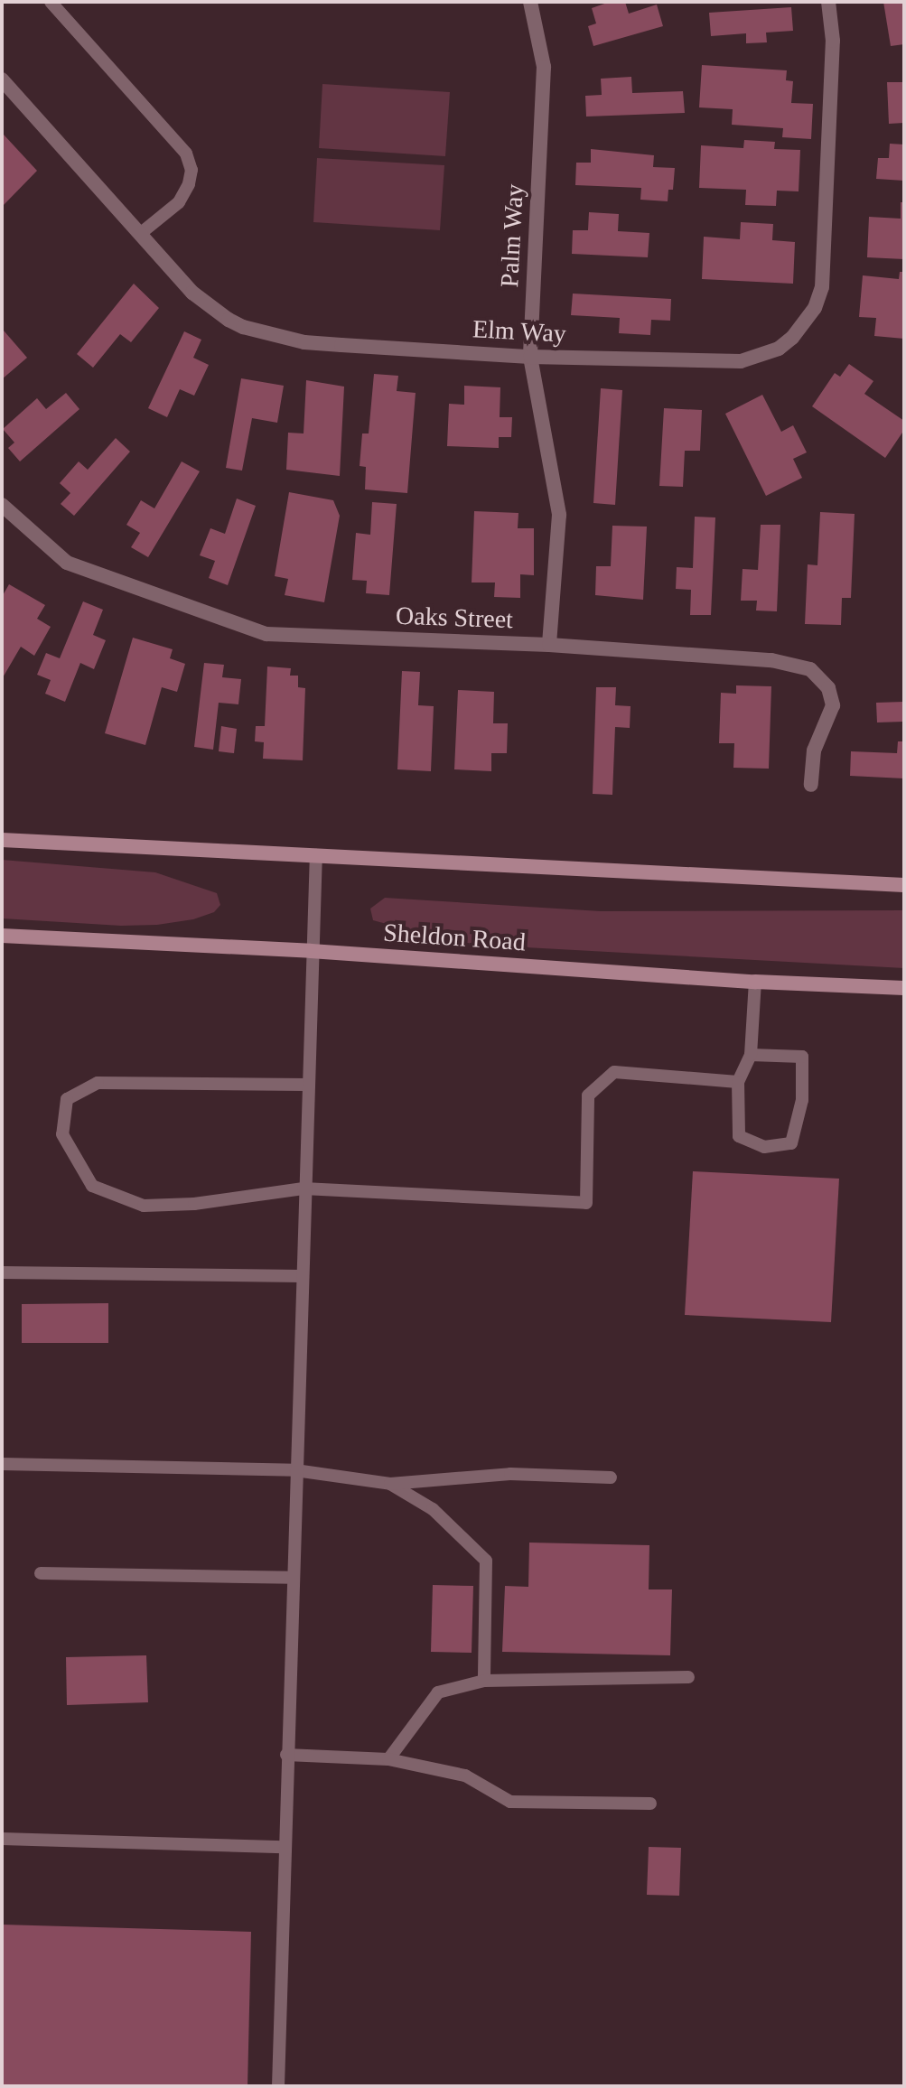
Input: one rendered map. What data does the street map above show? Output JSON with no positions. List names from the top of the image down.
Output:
{
  "streets": {
    "main road": ["Sheldon Road"],
    "street": ["Palm Way", "Elm Way", "Oaks Street"]
  },
  "crossings": [
    ["Palm Way", "Elm Way"],
    ["Palm Way", "Oaks Street"]
  ]
}
